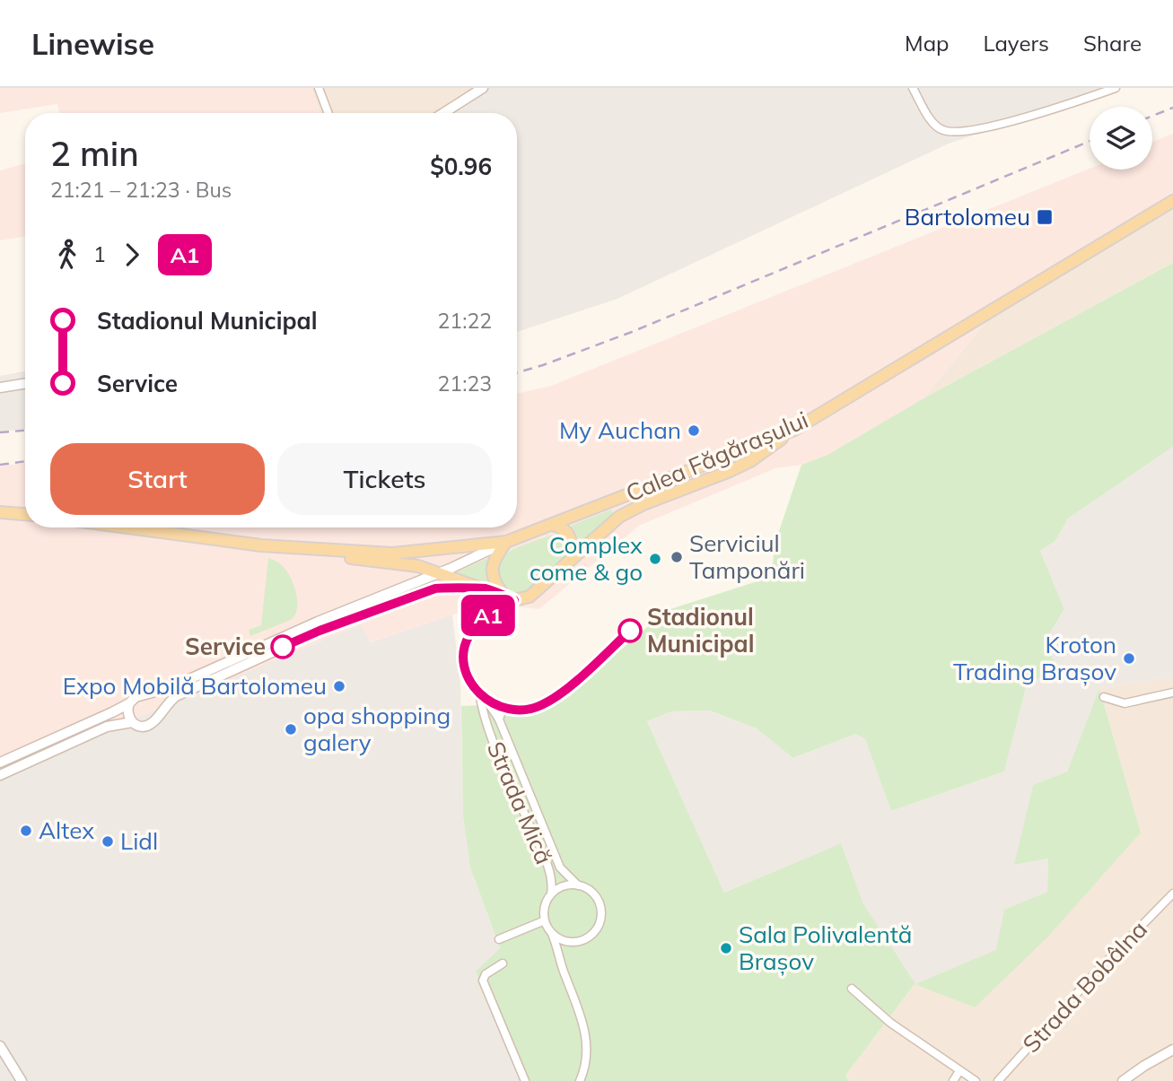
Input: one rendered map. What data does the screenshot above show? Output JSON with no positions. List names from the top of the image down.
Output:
{
  "streets": {
    "main road": ["Calea Făgărașului"],
    "street": ["Strada Mică", "Strada Bobâlna"]
  },
  "places": {
    "transit": ["Bartolomeu"],
    "other": [
      "My Auchan",
      "Serviciul Tamponări",
      "Complex come & go",
      "Stadionul Municipal",
      "Service",
      "Kroton Trading Brașov",
      "Expo Mobilă Bartolomeu",
      "opa shopping galery",
      "Altex",
      "Lidl",
      "Sala Polivalentă Brașov"
    ]
  },
  "lines": ["bus line A1"],
  "page": {
    "header": "Linewise",
    "nav": ["Map", "Layers", "Share"],
    "on_map": "A1",
    "heading": ["2 min", "21:21 – 21:23 · Bus", "$0.96"],
    "legs": ["1", "A1"],
    "list": [
      {
        "name": "Stadionul Municipal",
        "value": "21:22"
      },
      {
        "name": "Service",
        "value": "21:23"
      }
    ],
    "buttons": ["Start", "Tickets"]
  }
}
